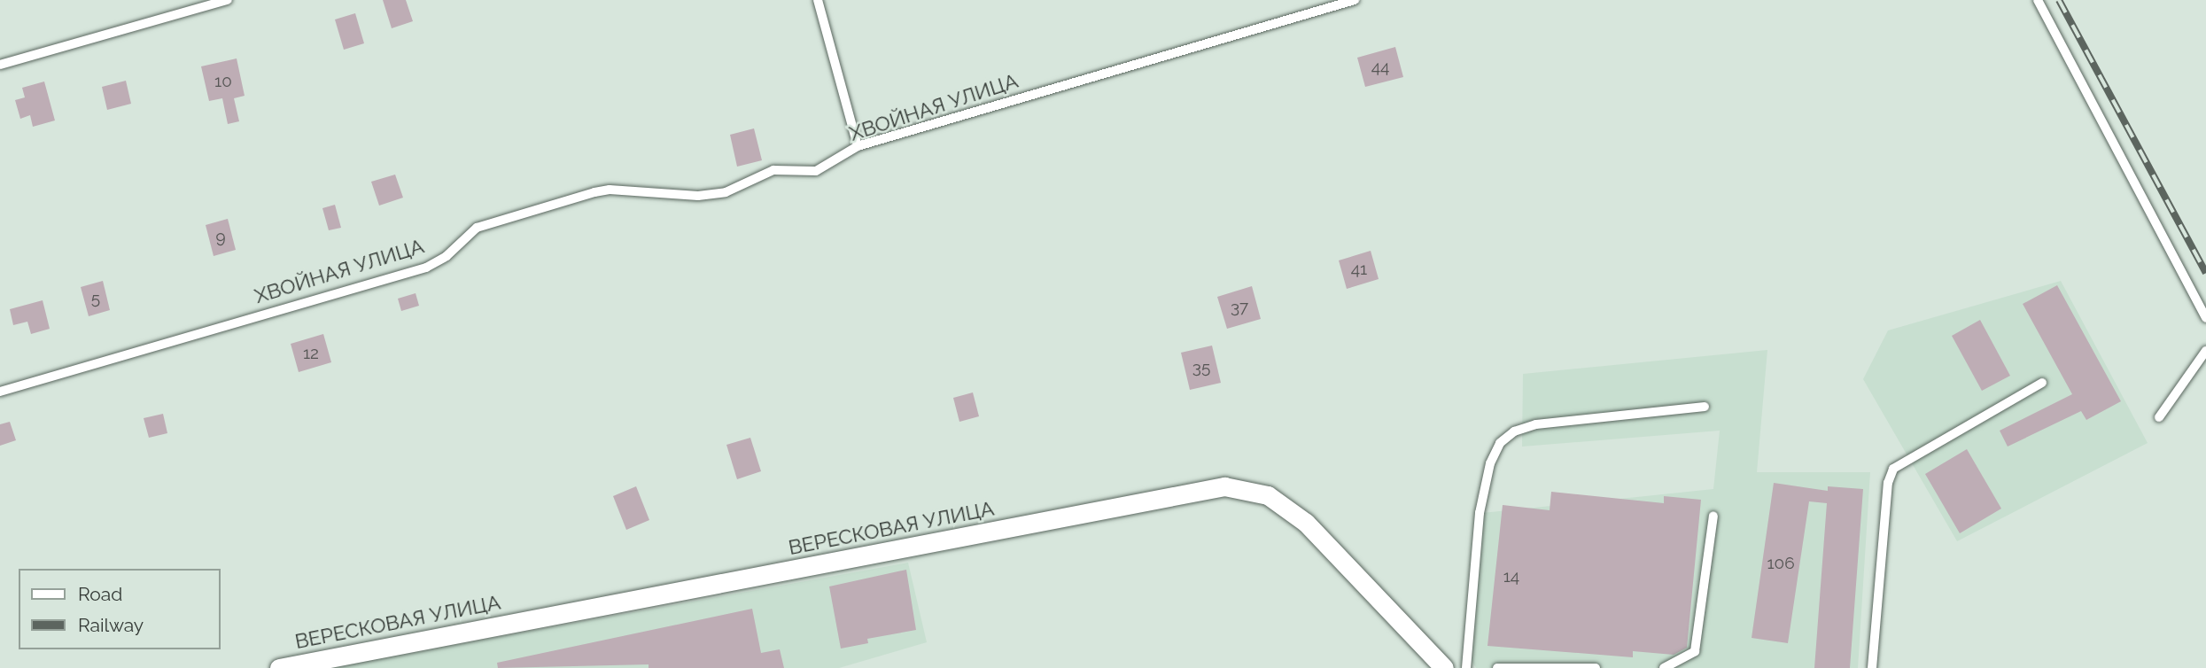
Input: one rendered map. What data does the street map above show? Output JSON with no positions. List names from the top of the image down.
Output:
{
  "streets": {
    "street": ["ВЕРЕСКОВАЯ УЛИЦА"],
    "lane": ["ХВОЙНАЯ УЛИЦА"]
  },
  "house_numbers": [
    "44",
    "10",
    "9",
    "41",
    "5",
    "37",
    "12",
    "35",
    "106",
    "14"
  ],
  "legend": ["Road", "Railway"]
}
